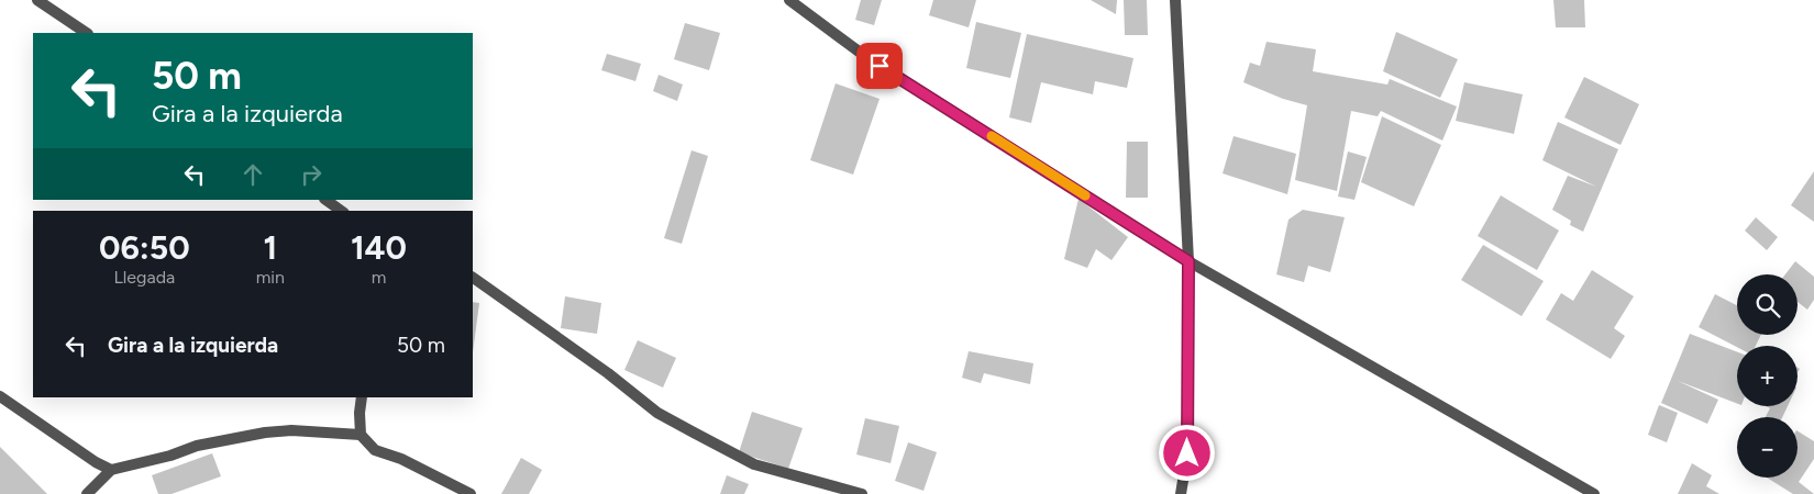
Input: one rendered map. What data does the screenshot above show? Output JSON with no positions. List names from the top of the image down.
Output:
{
  "page": {
    "turn": ["50 m", "Gira a la izquierda"],
    "eta": [
      "06:50",
      "Llegada",
      "1",
      "min",
      "140",
      "m"
    ],
    "map_buttons": ["+", "−"],
    "list": [
      {
        "name": "Gira a la izquierda",
        "value": "50 m"
      }
    ]
  }
}
